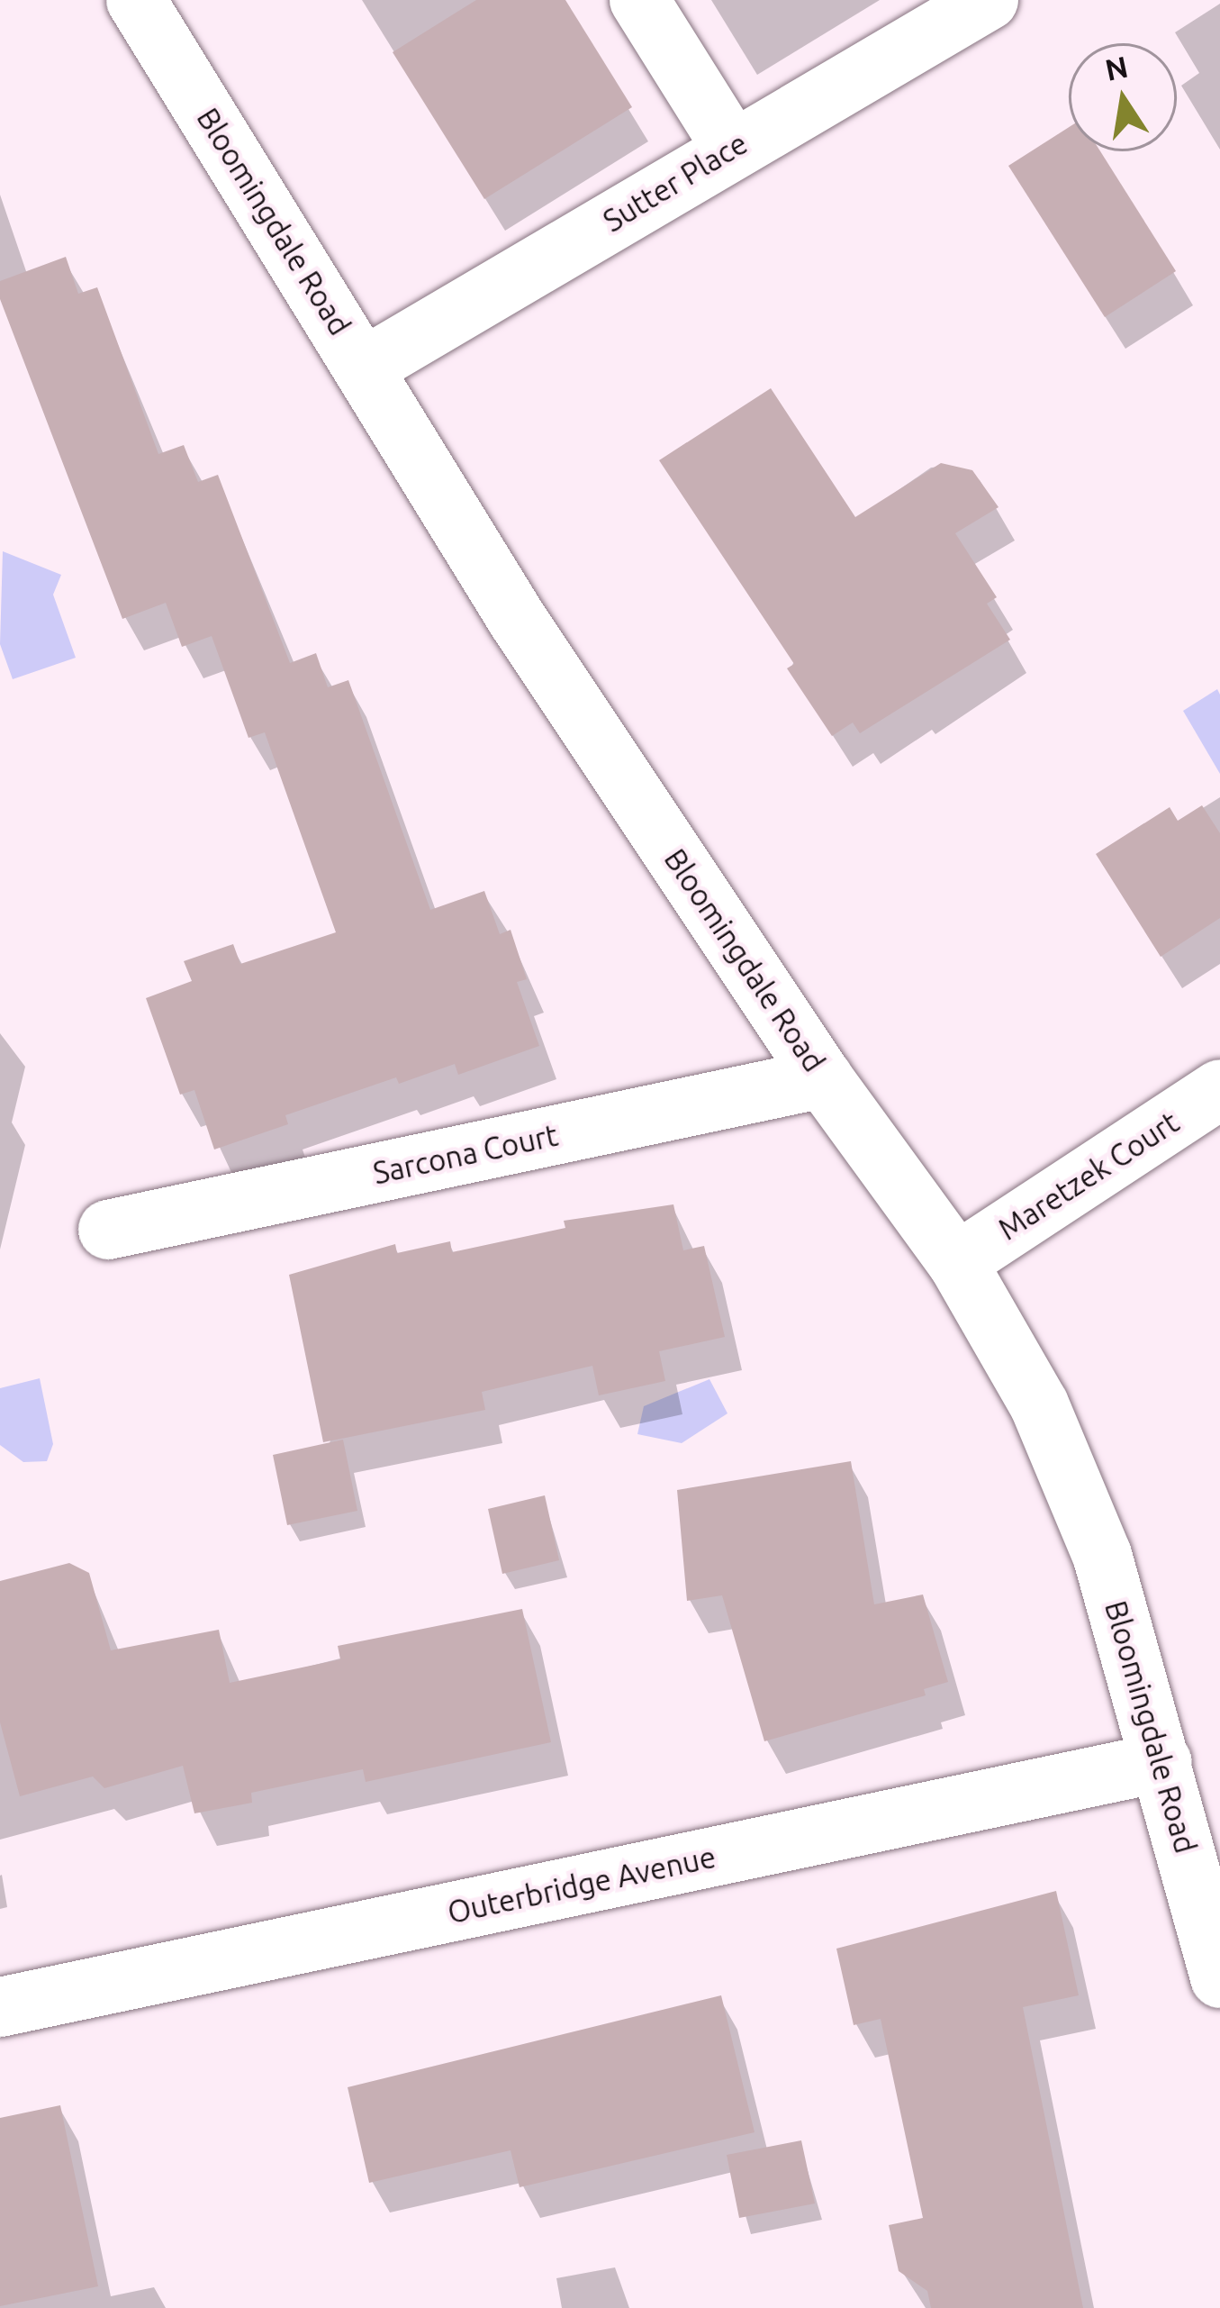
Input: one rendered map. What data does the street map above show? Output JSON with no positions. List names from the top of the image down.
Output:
{
  "streets": {
    "street": [
      "Sutter Place",
      "Bloomingdale Road",
      "Sarcona Court",
      "Maretzek Court",
      "Outerbridge Avenue"
    ]
  },
  "crossings": [
    ["Sutter Place", "Bloomingdale Road"],
    ["Bloomingdale Road", "Sarcona Court"],
    ["Bloomingdale Road", "Maretzek Court"],
    ["Bloomingdale Road", "Outerbridge Avenue"]
  ],
  "north": "top"
}
